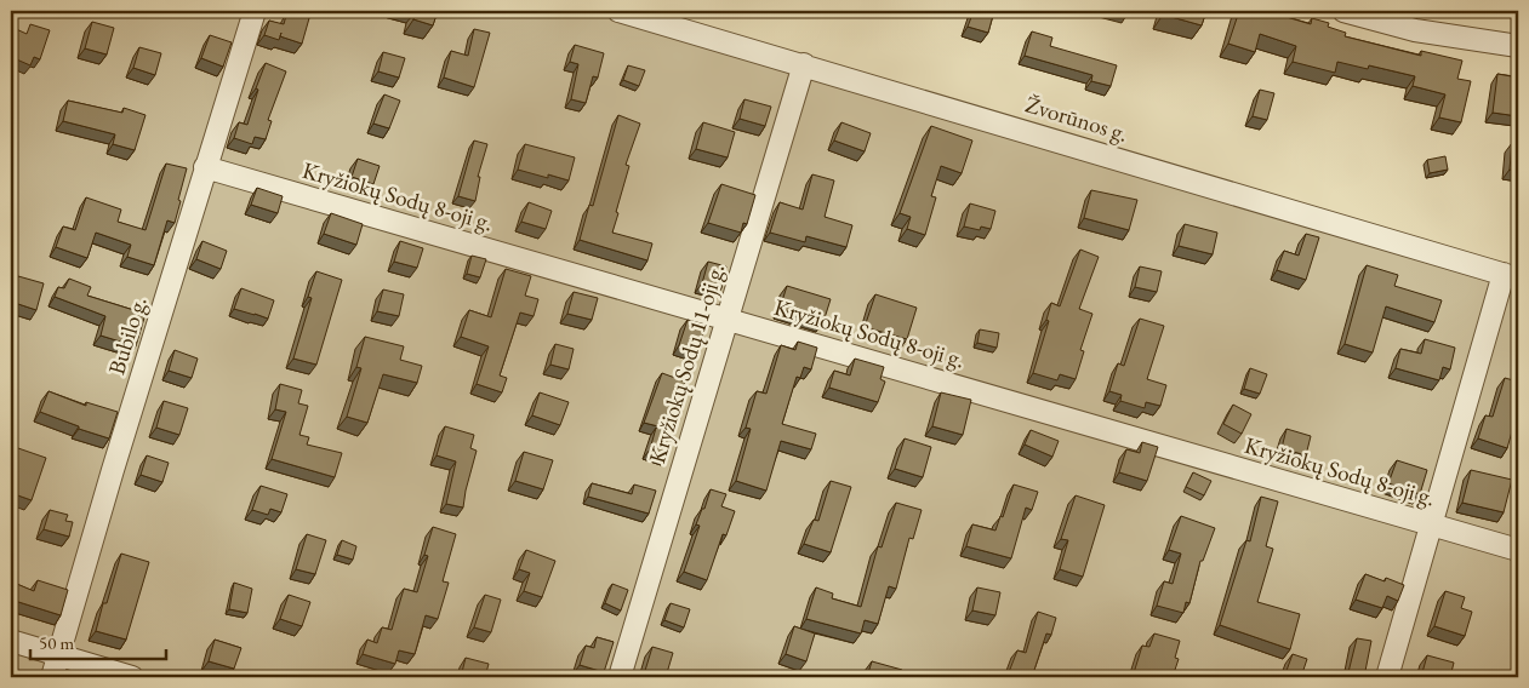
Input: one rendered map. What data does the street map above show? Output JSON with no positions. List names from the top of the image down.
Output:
{
  "streets": {
    "street": [
      "Žvorūnos g.",
      "Kryžiokų Sodų 8-oji g.",
      "Bubilo g.",
      "Kryžiokų Sodų 11-oji g."
    ]
  },
  "crossings": [
    ["Žvorūnos g.", "Kryžiokų Sodų 11-oji g."],
    ["Kryžiokų Sodų 8-oji g.", "Bubilo g."],
    ["Kryžiokų Sodų 8-oji g.", "Kryžiokų Sodų 11-oji g."]
  ],
  "scale_bar": "50 m"
}
